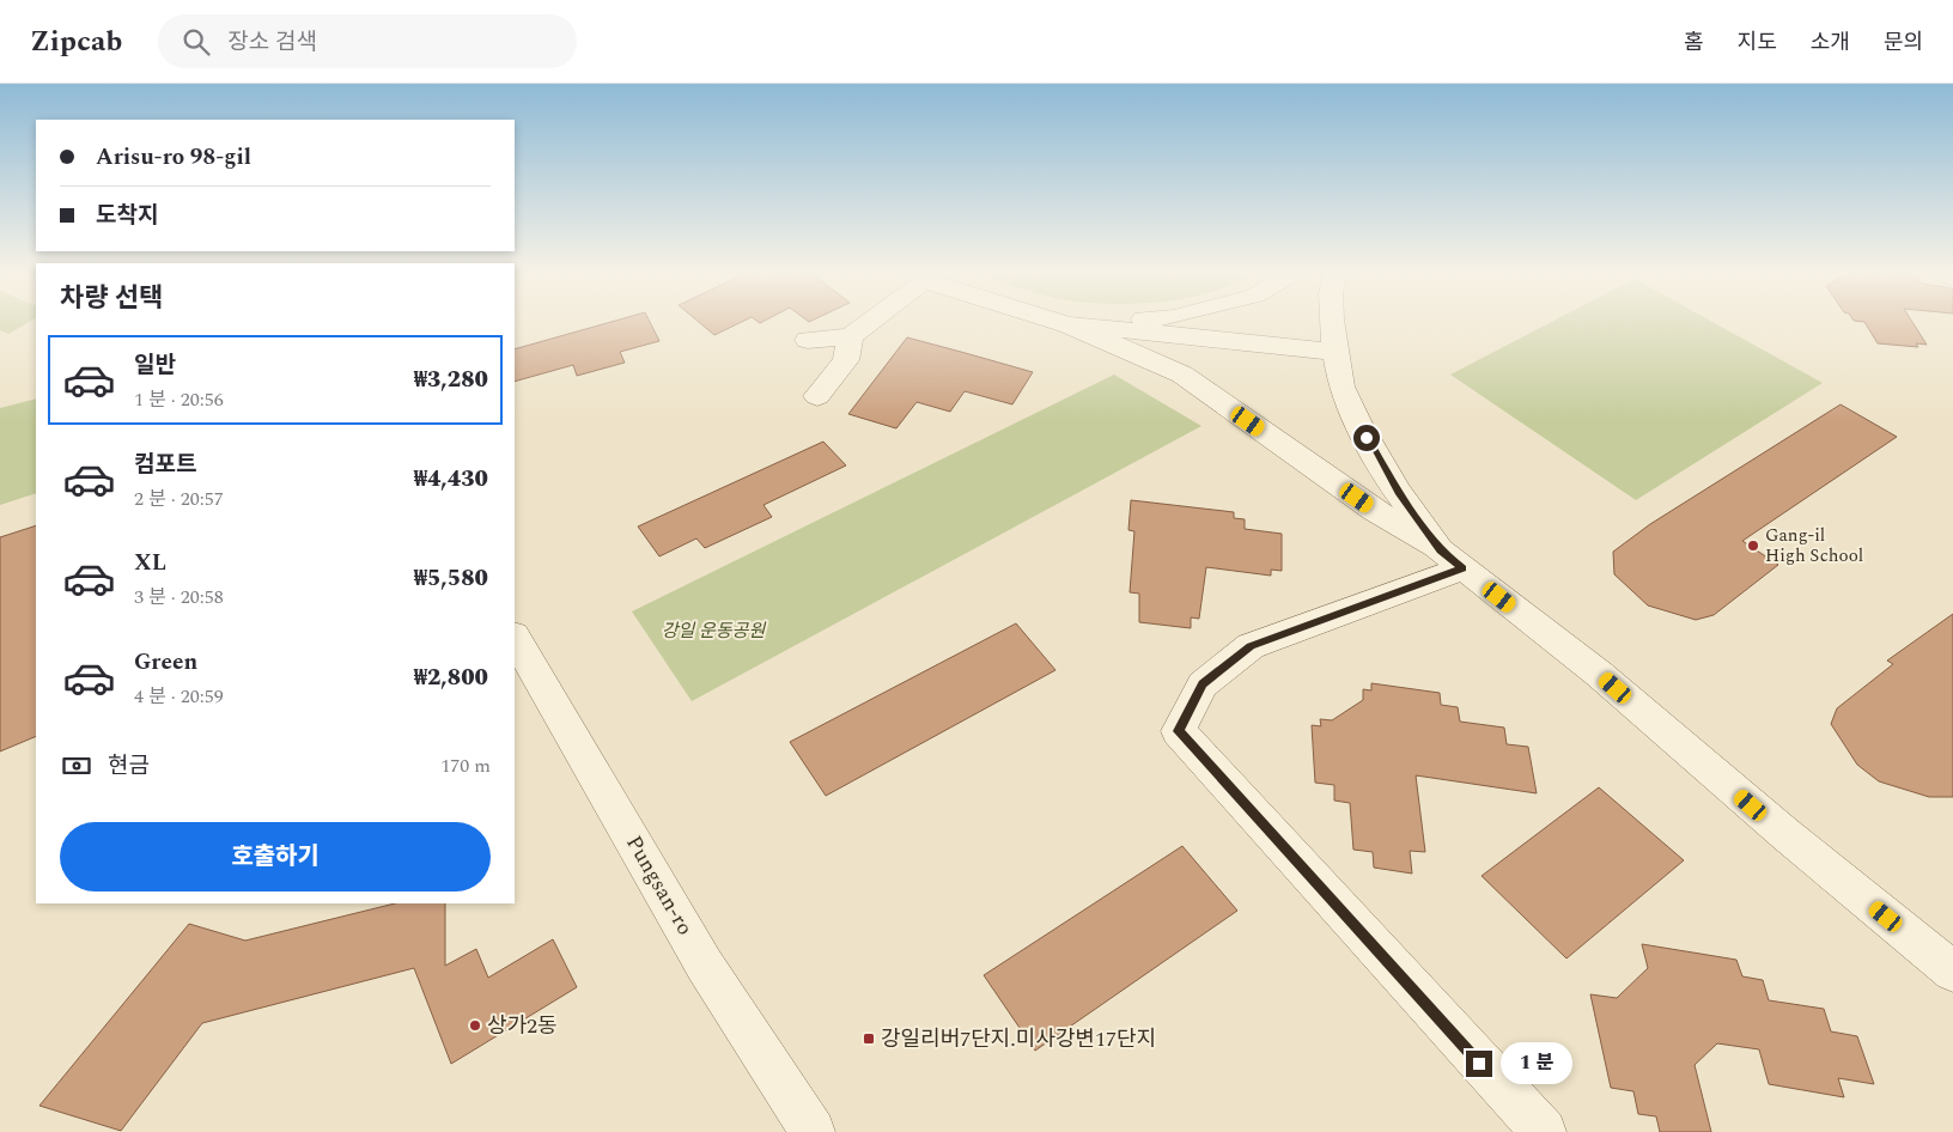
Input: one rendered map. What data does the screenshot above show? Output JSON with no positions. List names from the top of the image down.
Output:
{
  "streets": {
    "street": ["Pungsan-ro"]
  },
  "parks": ["강일 운동공원"],
  "places": {
    "other": ["Gang-il High School", "상가2동"],
    "transit": ["강일리버7단지.미사강변17단지"]
  },
  "page": {
    "header": "Zipcab",
    "search": "장소 검색",
    "nav": [
      "홈",
      "지도",
      "소개",
      "문의"
    ],
    "banner": ["Arisu-ro 98-gil", "도착지"],
    "heading": "차량 선택",
    "list": [
      {
        "name": "일반",
        "note": "1 분 · 20:56",
        "value": "₩3,280"
      },
      {
        "name": "컴포트",
        "note": "2 분 · 20:57",
        "value": "₩4,430"
      },
      {
        "name": "XL",
        "note": "3 분 · 20:58",
        "value": "₩5,580"
      },
      {
        "name": "Green",
        "note": "4 분 · 20:59",
        "value": "₩2,800"
      }
    ],
    "pay": ["현금", "170 m"],
    "buttons": "호출하기",
    "bubble": "1 분"
  }
}
